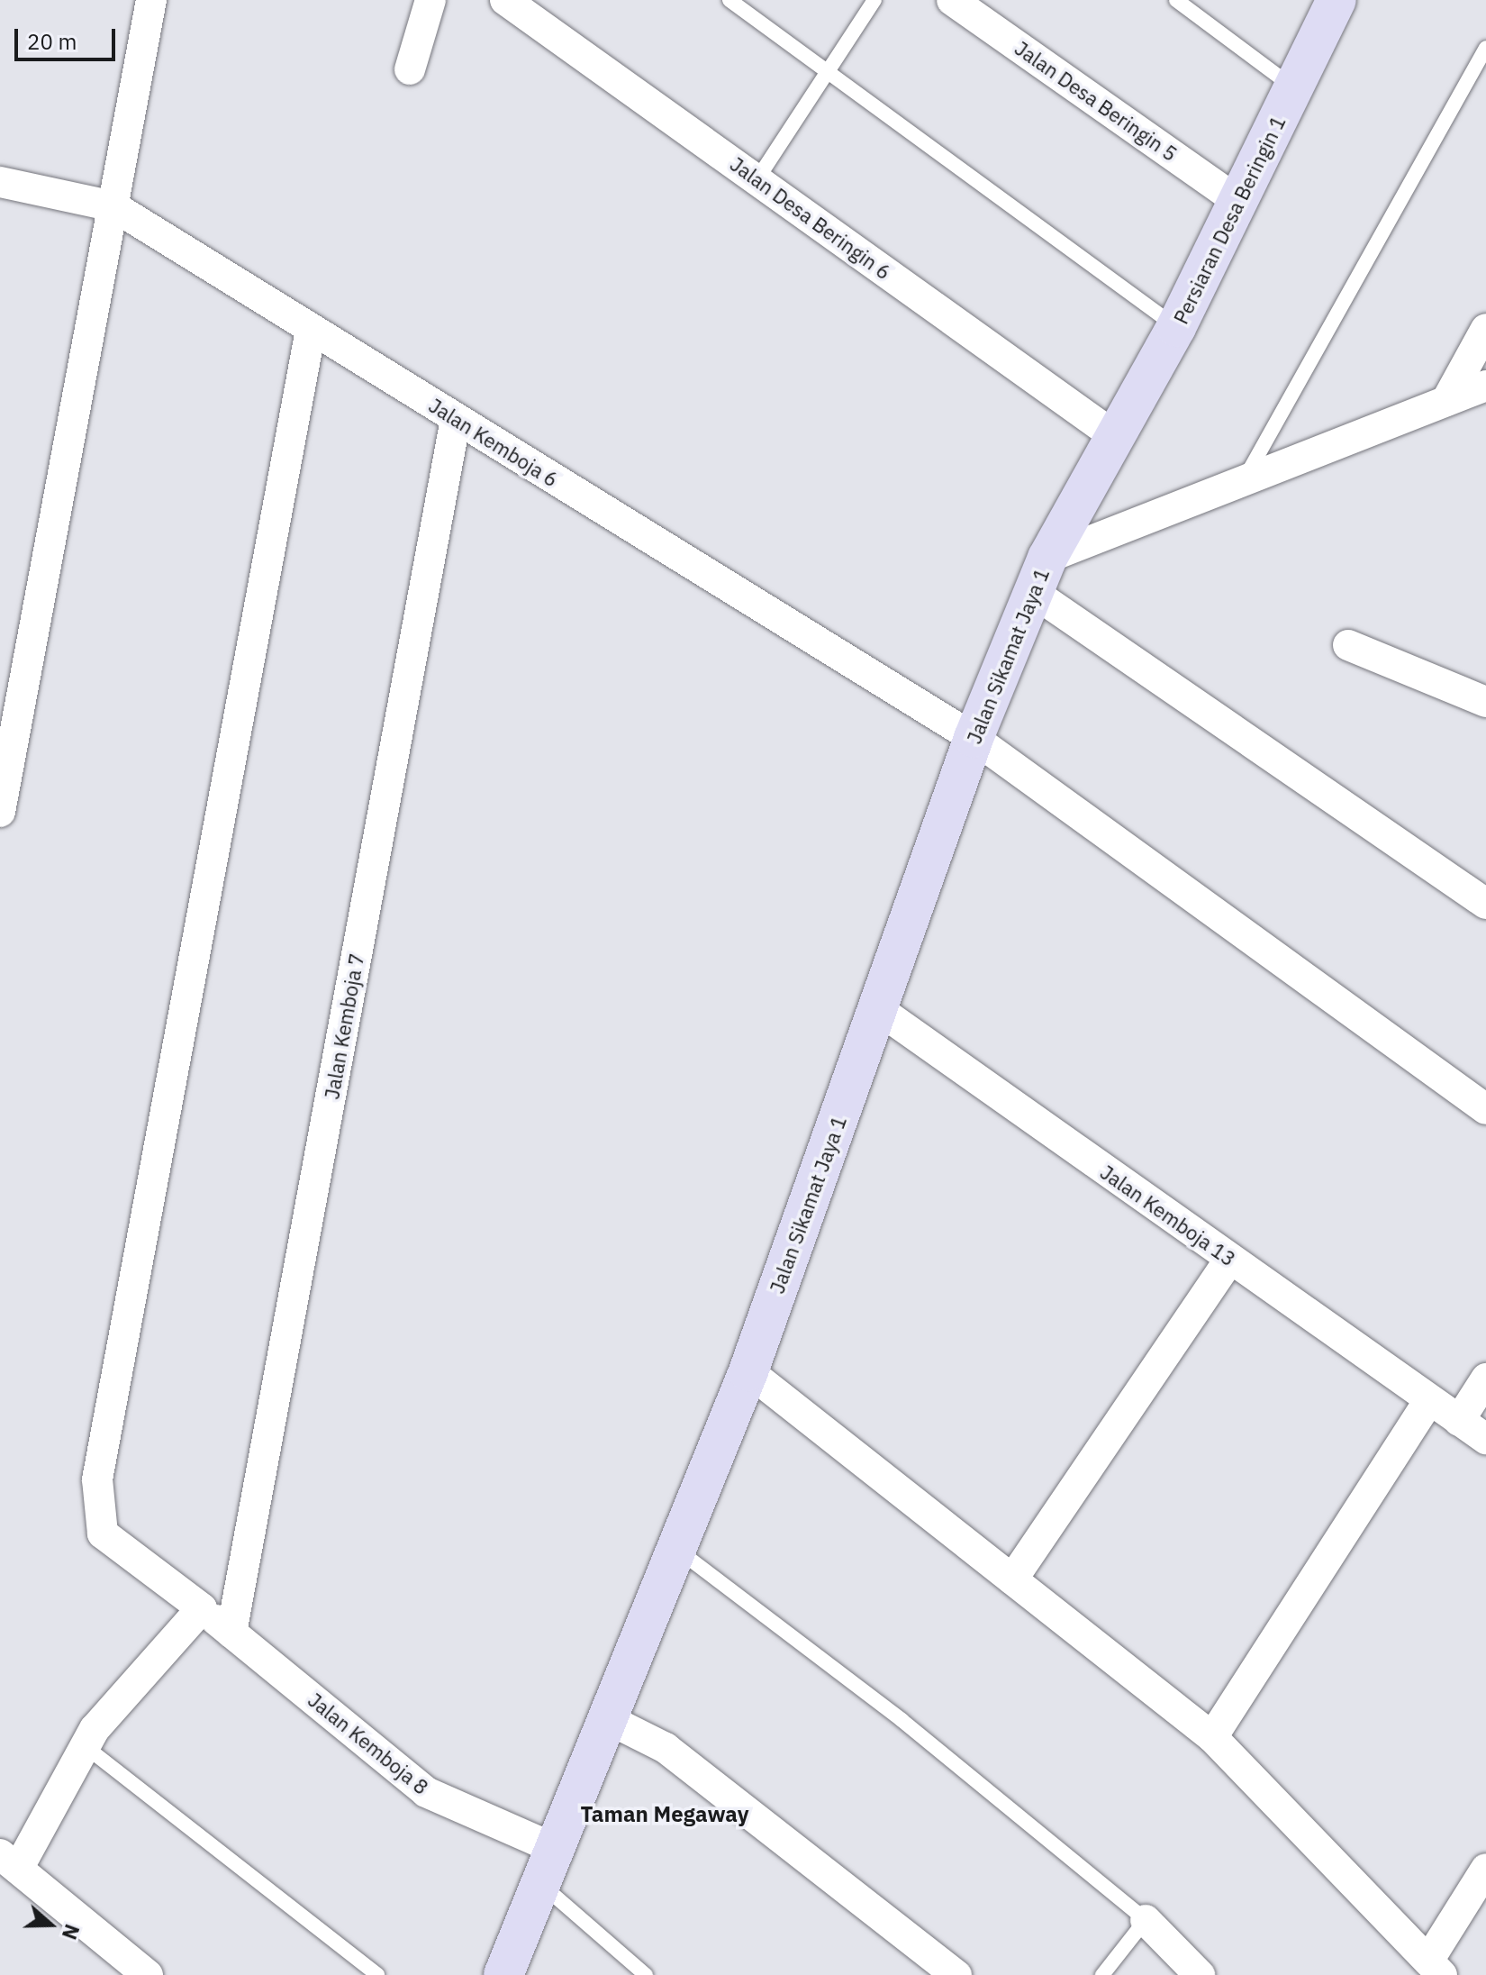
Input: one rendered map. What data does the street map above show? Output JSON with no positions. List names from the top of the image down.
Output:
{
  "streets": {
    "main road": ["Persiaran Desa Beringin 1", "Jalan Sikamat Jaya 1"],
    "street": [
      "Jalan Desa Beringin 5",
      "Jalan Desa Beringin 6",
      "Jalan Kemboja 6",
      "Jalan Kemboja 7",
      "Jalan Kemboja 13",
      "Jalan Kemboja 8"
    ]
  },
  "crossings": [
    ["Jalan Desa Beringin 5", "Persiaran Desa Beringin 1"],
    ["Jalan Desa Beringin 6", "Persiaran Desa Beringin 1"],
    ["Jalan Desa Beringin 6", "Jalan Sikamat Jaya 1"],
    ["Persiaran Desa Beringin 1", "Jalan Sikamat Jaya 1"],
    ["Jalan Kemboja 6", "Jalan Sikamat Jaya 1"],
    ["Jalan Kemboja 6", "Jalan Kemboja 7"],
    ["Jalan Kemboja 6", "Jalan Kemboja 8"],
    ["Jalan Sikamat Jaya 1", "Jalan Kemboja 13"],
    ["Jalan Sikamat Jaya 1", "Jalan Kemboja 8"],
    ["Jalan Kemboja 7", "Jalan Kemboja 8"]
  ],
  "districts": ["Taman Megaway"],
  "scale_bar": "20 m",
  "north": "right"
}
